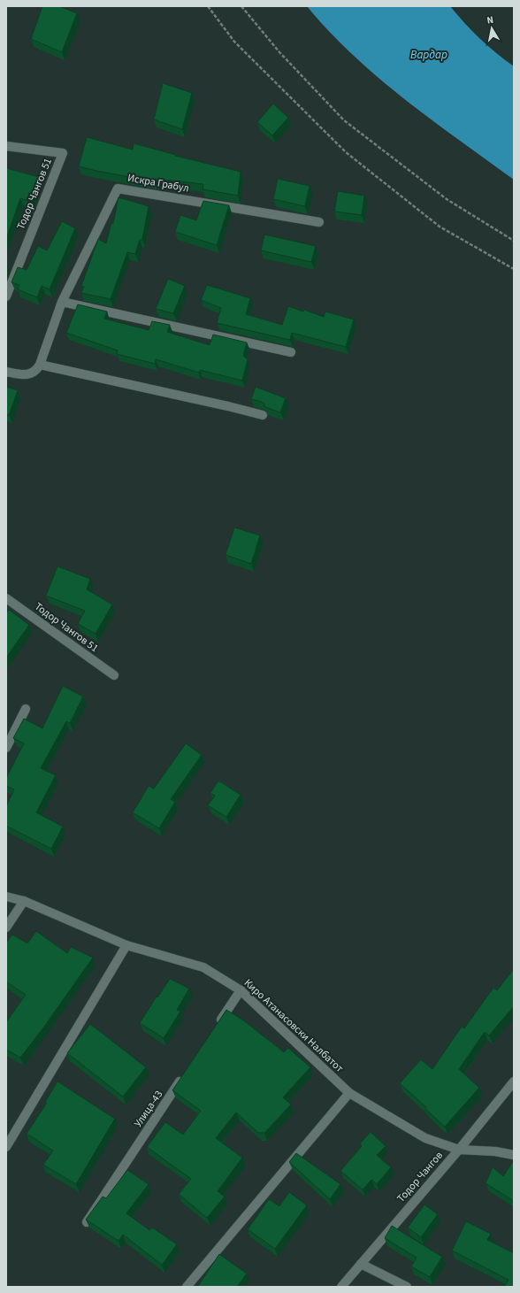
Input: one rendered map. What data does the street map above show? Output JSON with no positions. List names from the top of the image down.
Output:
{
  "streets": {
    "street": [
      "Искра Грабул",
      "Тодор Чангов 51",
      "Киро Атанасовски Налбатот",
      "Улица-43",
      "Тодор Чангов"
    ]
  },
  "crossings": [
    ["Киро Атанасовски Налбатот", "Тодор Чангов"]
  ],
  "water": ["Вардар"],
  "north": "top"
}
